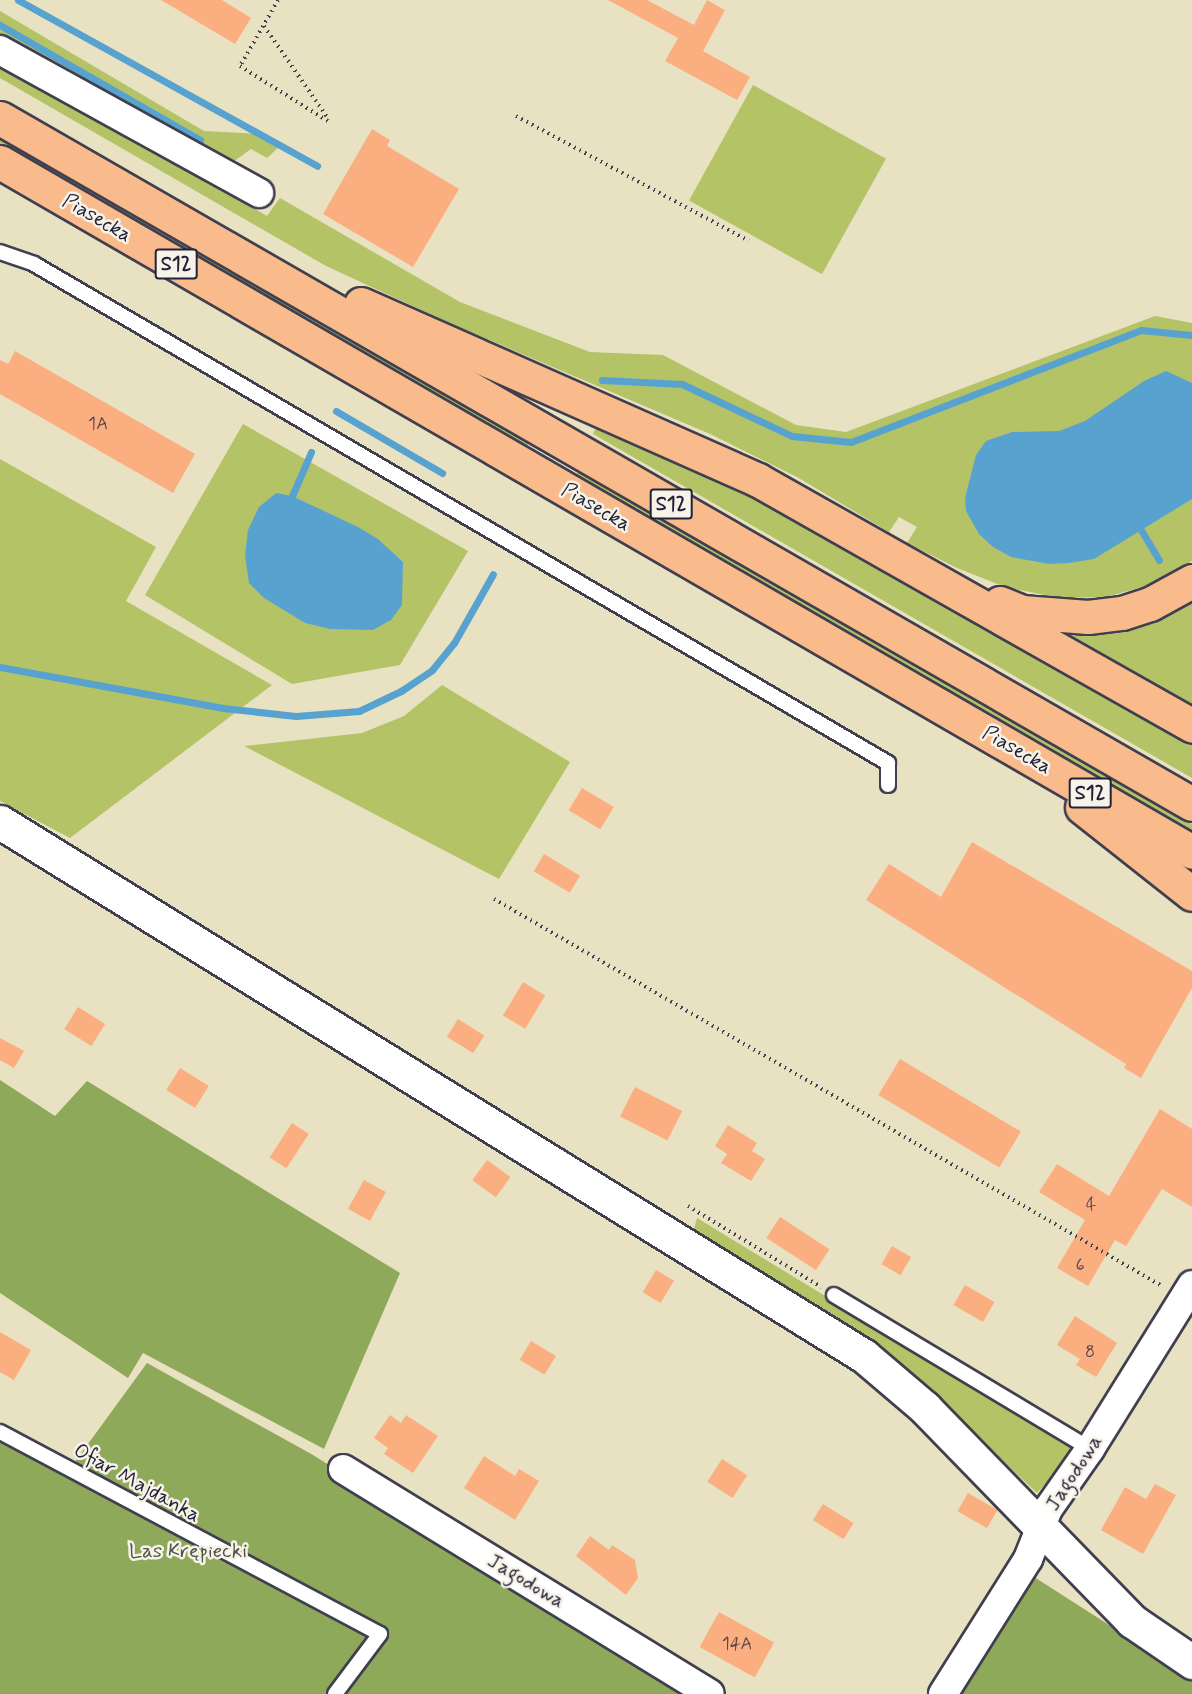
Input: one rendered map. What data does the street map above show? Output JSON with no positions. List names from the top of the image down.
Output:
{
  "streets": {
    "highway": ["Piasecka", "S12"],
    "street": ["Jagodowa"],
    "lane": ["Ofiar Majdanka"]
  },
  "parks": ["Las Krępiecki"],
  "house_numbers": [
    "1A",
    "4",
    "6",
    "8",
    "14A"
  ]
}
